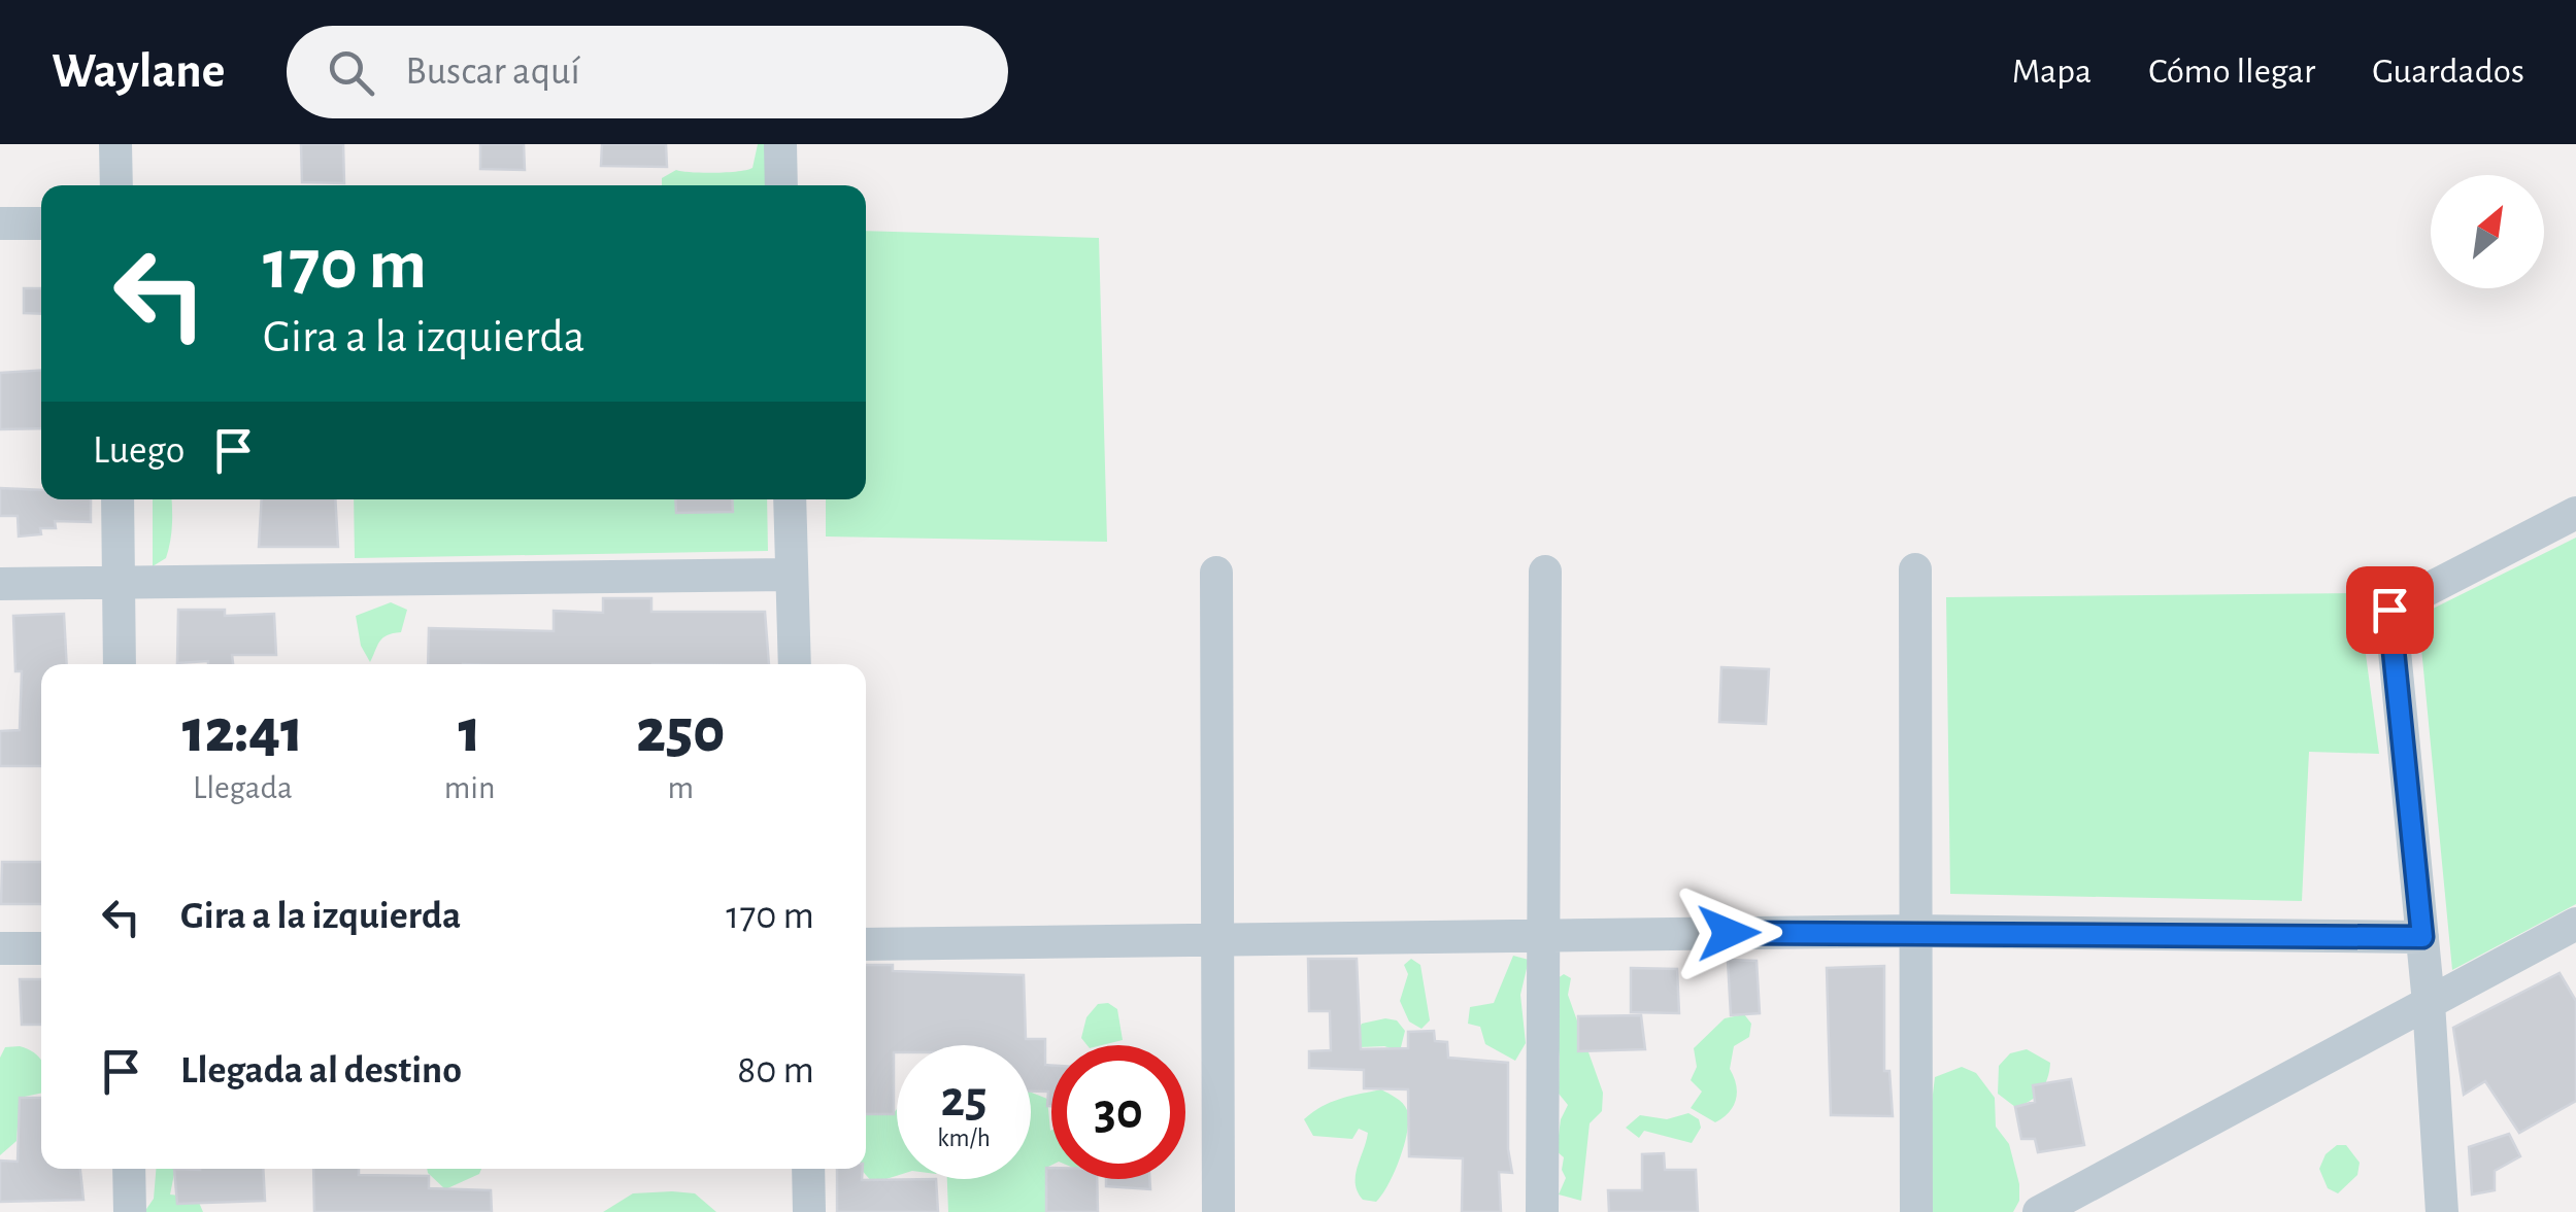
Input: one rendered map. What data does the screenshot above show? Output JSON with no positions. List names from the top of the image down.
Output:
{
  "north": "top right",
  "page": {
    "header": "Waylane",
    "search": "Buscar aquí",
    "nav": ["Mapa", "Cómo llegar", "Guardados"],
    "turn": ["170 m", "Gira a la izquierda"],
    "then": "Luego",
    "eta": [
      "12:41",
      "Llegada",
      "1",
      "min",
      "250",
      "m"
    ],
    "list": [
      {
        "name": "Gira a la izquierda",
        "value": "170 m"
      },
      {
        "name": "Llegada al destino",
        "value": "80 m"
      }
    ],
    "speed": "25 km/h",
    "limit": "30"
  }
}
